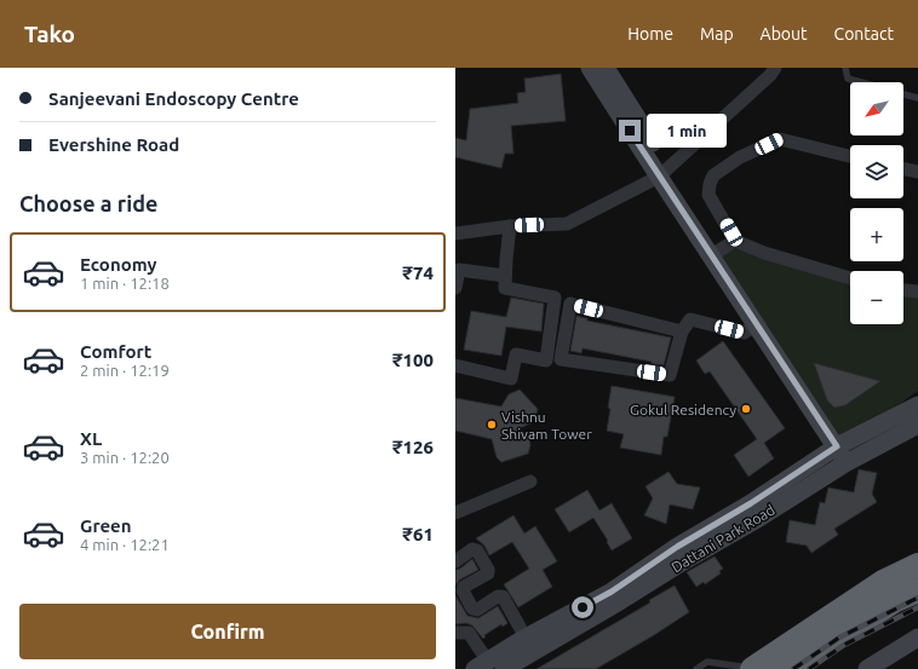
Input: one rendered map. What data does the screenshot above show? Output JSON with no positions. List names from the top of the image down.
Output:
{
  "streets": {
    "street": ["Dattani Park Road"]
  },
  "places": ["Gokul Residency", "Vishnu Shivam Tower"],
  "north": "bottom left",
  "page": {
    "header": "Tako",
    "nav": [
      "Home",
      "Map",
      "About",
      "Contact"
    ],
    "banner": ["Sanjeevani Endoscopy Centre", "Evershine Road"],
    "map_buttons": ["+", "−"],
    "bubble": "1 min",
    "heading": "Choose a ride",
    "list": [
      {
        "name": "Economy",
        "note": "1 min · 12:18",
        "value": "₹74"
      },
      {
        "name": "Comfort",
        "note": "2 min · 12:19",
        "value": "₹100"
      },
      {
        "name": "XL",
        "note": "3 min · 12:20",
        "value": "₹126"
      },
      {
        "name": "Green",
        "note": "4 min · 12:21",
        "value": "₹61"
      }
    ],
    "buttons": "Confirm"
  }
}
